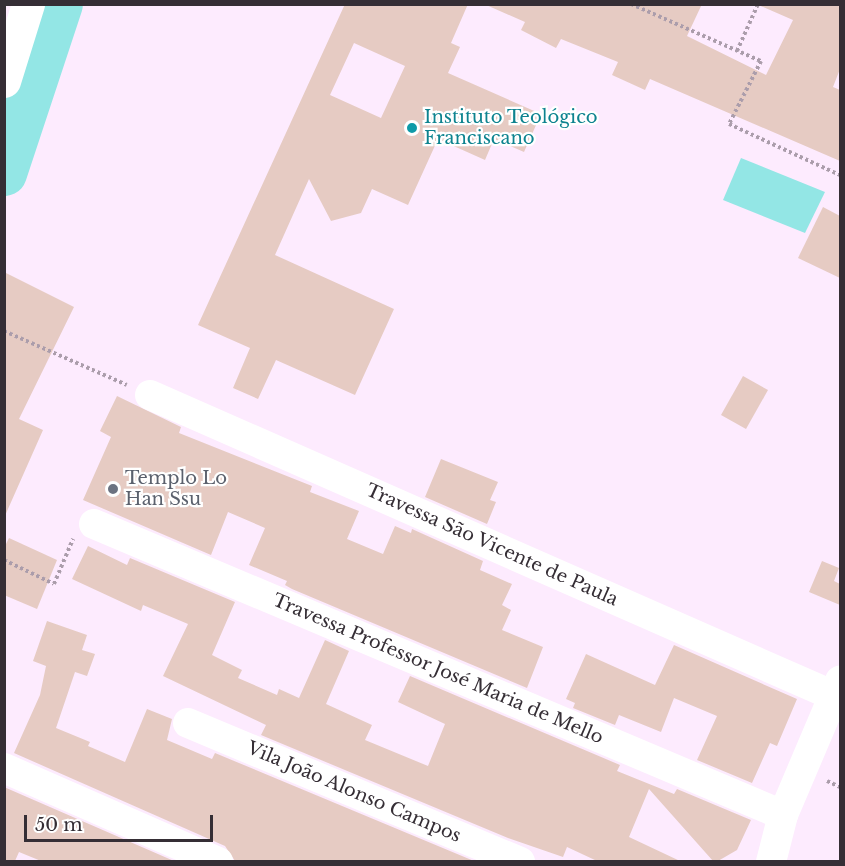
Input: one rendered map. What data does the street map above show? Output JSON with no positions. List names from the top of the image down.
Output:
{
  "streets": {
    "street": ["Travessa São Vicente de Paula", "Travessa Professor José Maria de Mello", "Vila João Alonso Campos"]
  },
  "places": ["Instituto Teológico Franciscano", "Templo Lo Han Ssu"],
  "scale_bar": "50 m"
}
